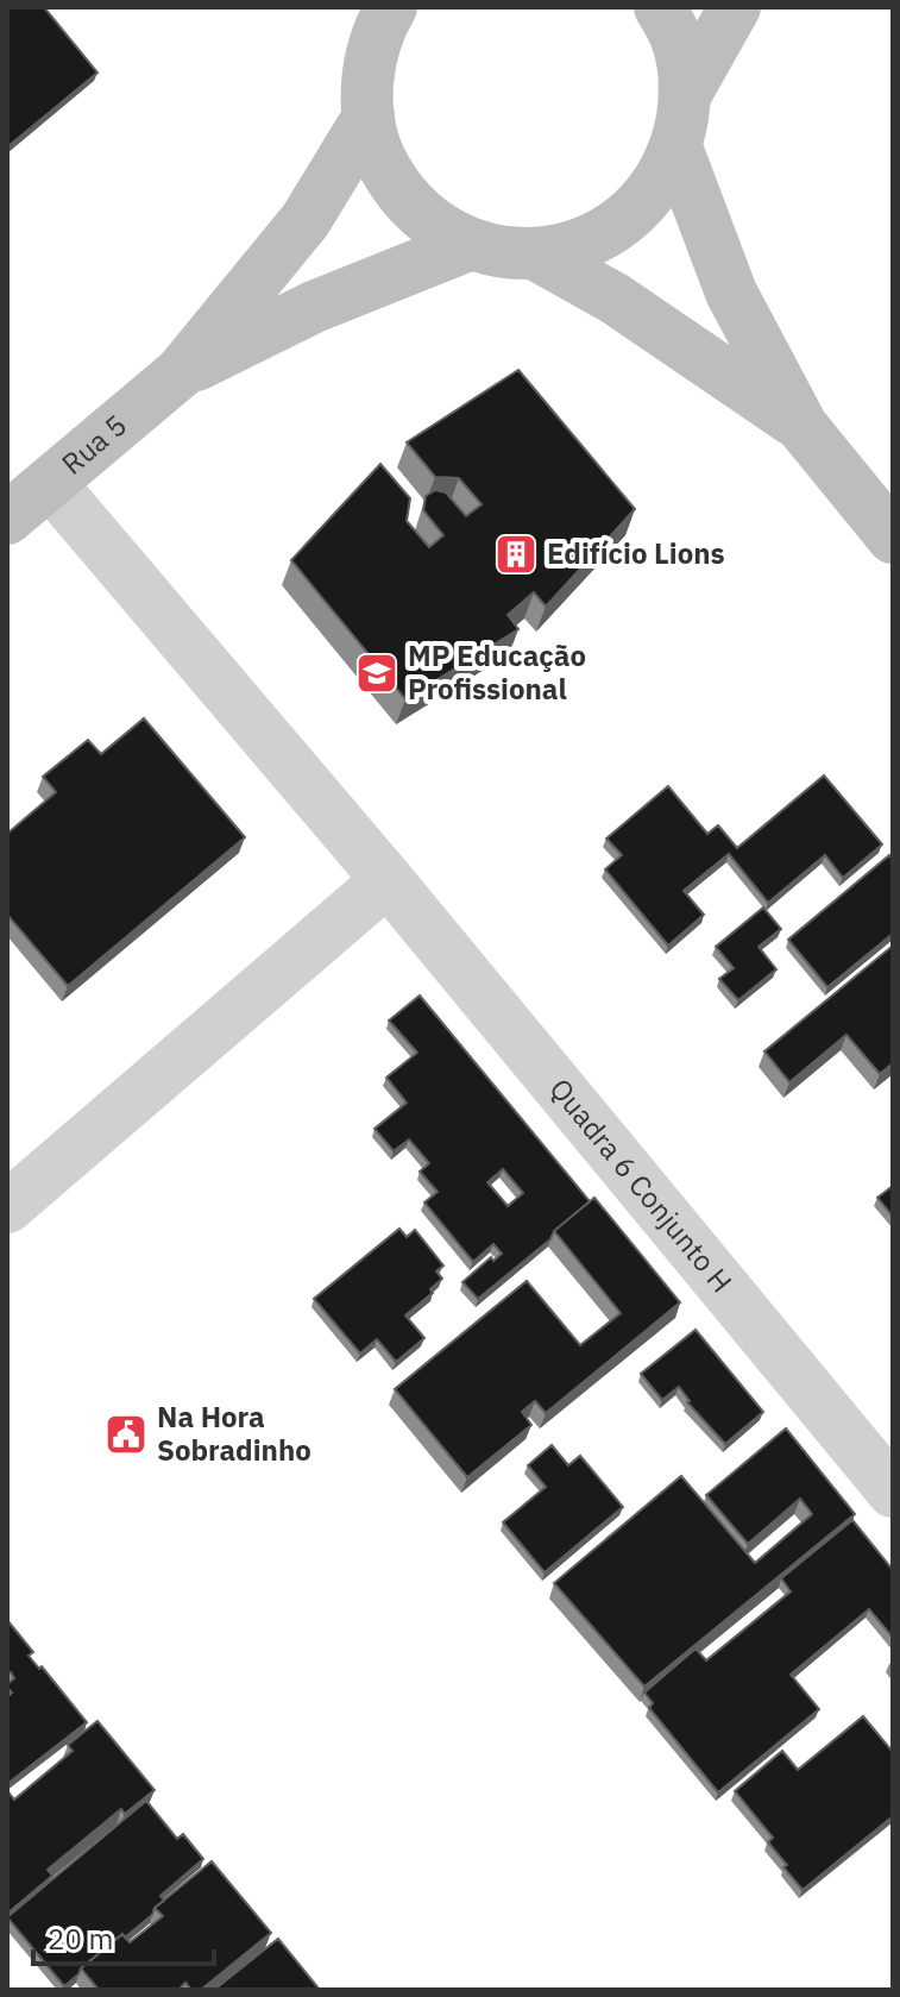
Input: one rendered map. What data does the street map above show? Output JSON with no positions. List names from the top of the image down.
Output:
{
  "streets": {
    "street": ["Rua 5", "Quadra 6 Conjunto H"]
  },
  "crossings": [
    ["Rua 5", "Quadra 6 Conjunto H"]
  ],
  "places": {
    "building": ["Edifício Lions"],
    "school or university": ["MP Educação Profissional"],
    "public building": ["Na Hora Sobradinho"]
  },
  "scale_bar": "20 m"
}
